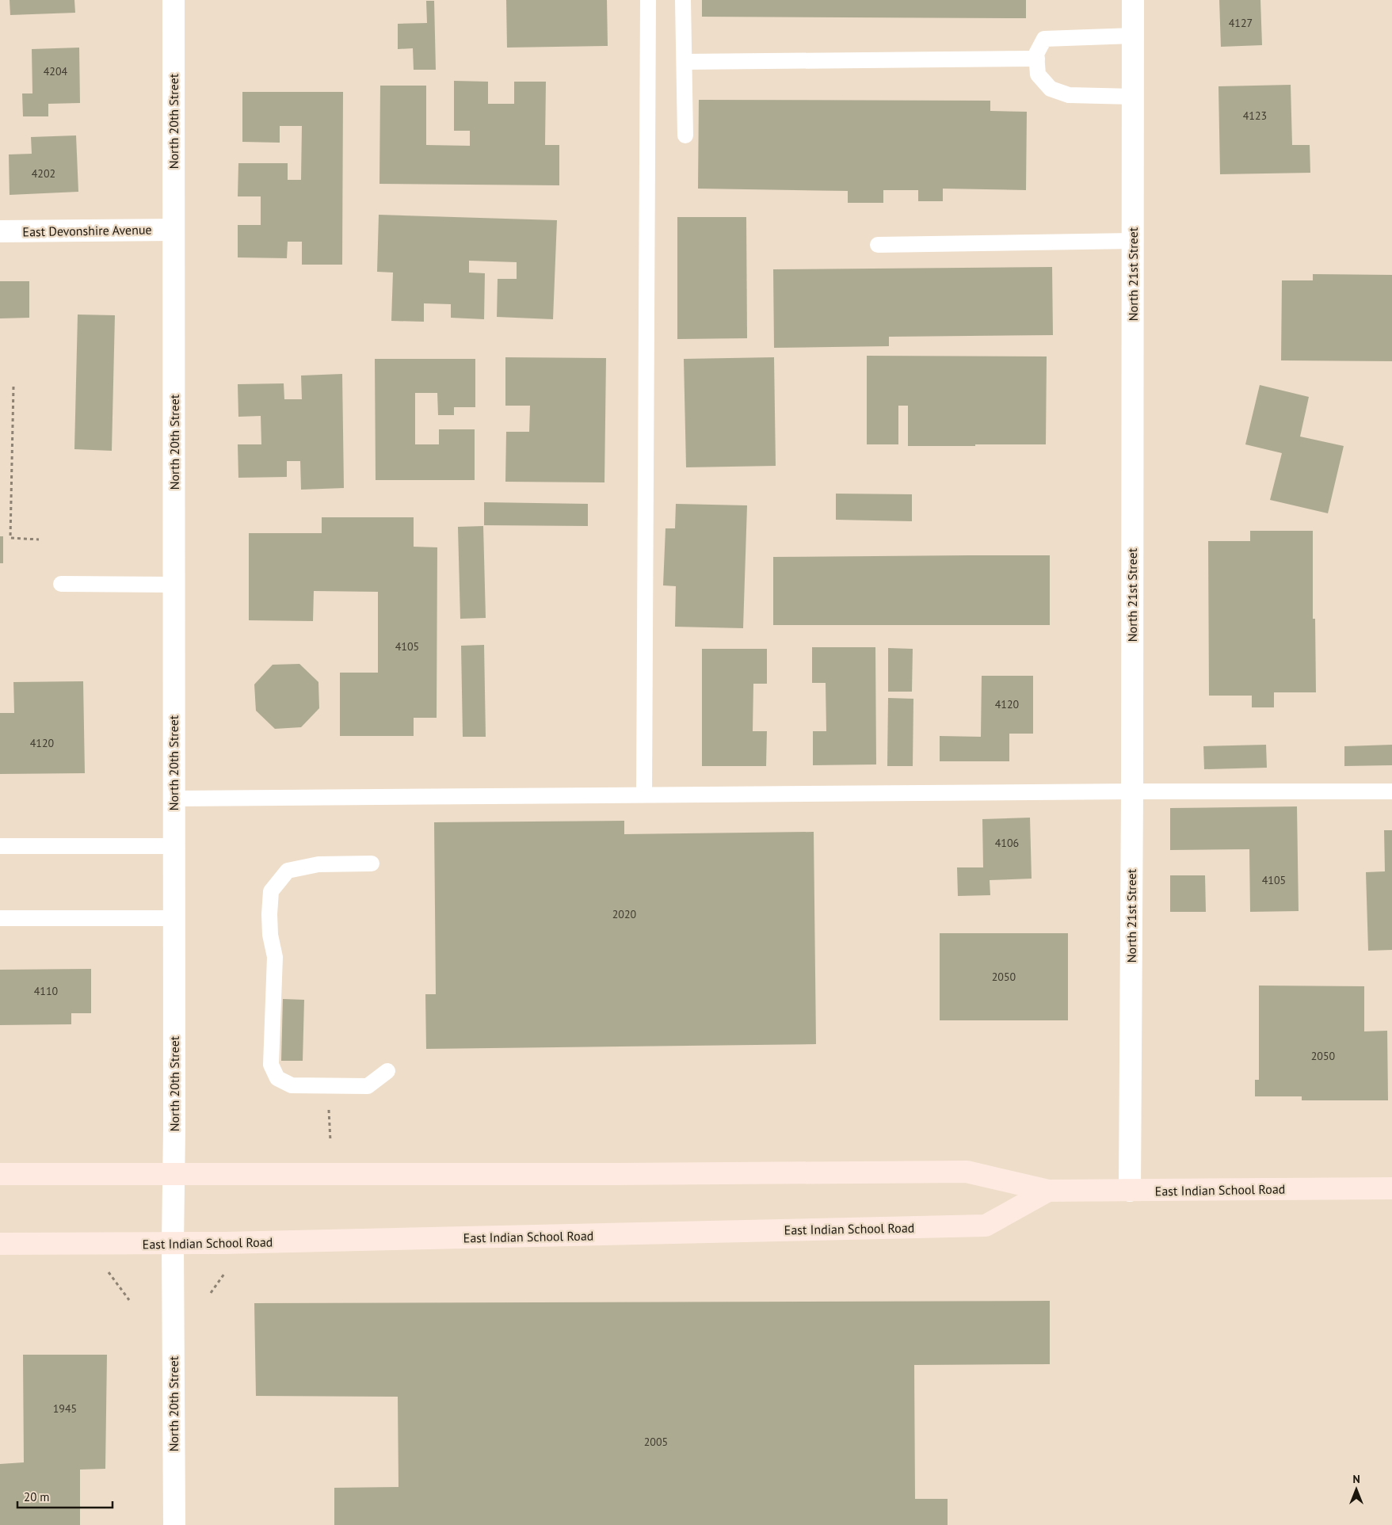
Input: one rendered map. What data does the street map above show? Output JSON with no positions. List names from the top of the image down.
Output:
{
  "streets": {
    "main road": ["East Indian School Road"],
    "street": ["North 20th Street", "East Devonshire Avenue", "North 21st Street"]
  },
  "crossings": [
    ["North 20th Street", "East Devonshire Avenue"],
    ["North 20th Street", "East Indian School Road"],
    ["North 21st Street", "East Indian School Road"]
  ],
  "house_numbers": [
    "4127",
    "4204",
    "4123",
    "4202",
    "4105",
    "4120",
    "4120",
    "4106",
    "4105",
    "2020",
    "2050",
    "4110",
    "2050",
    "1945",
    "2005"
  ],
  "scale_bar": "20 m",
  "north": "top"
}
